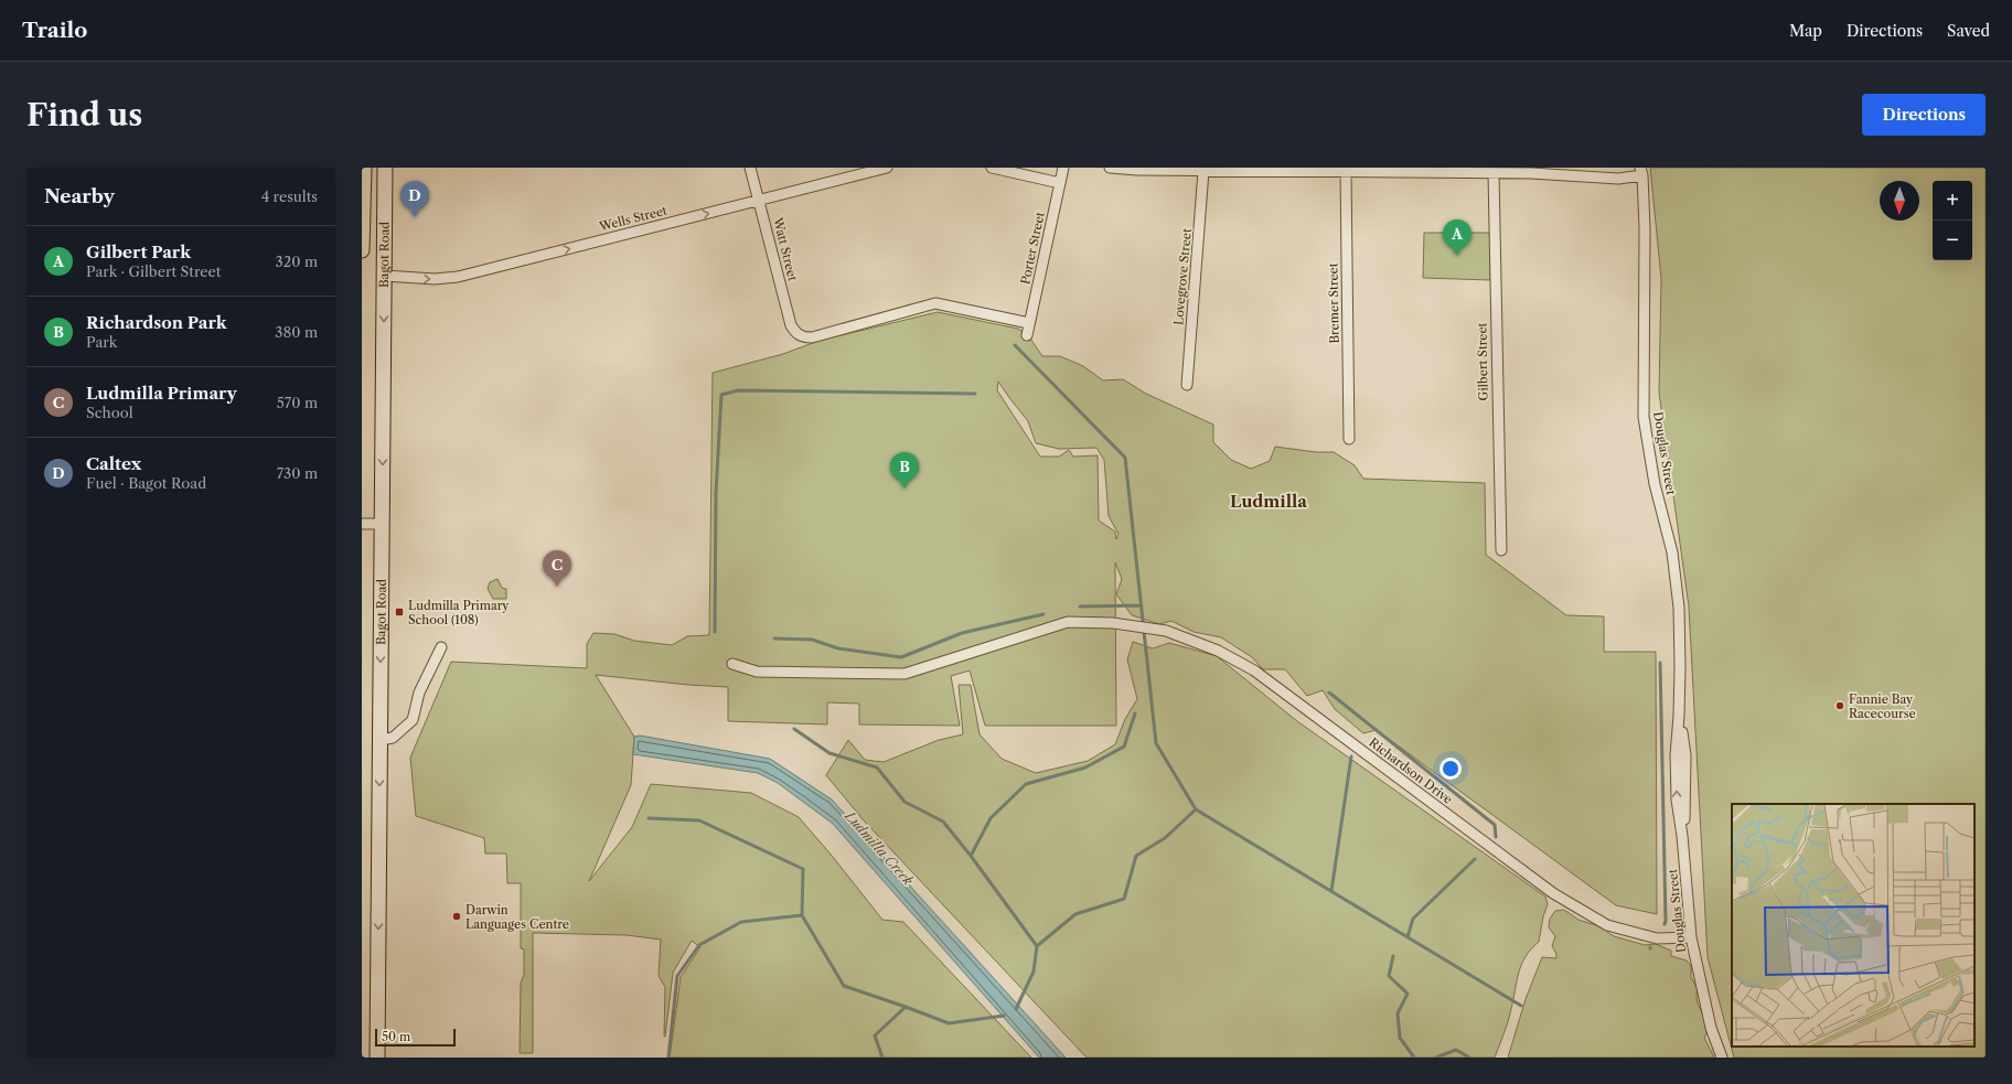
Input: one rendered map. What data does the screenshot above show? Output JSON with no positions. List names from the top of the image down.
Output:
{
  "streets": {
    "main road": ["Bagot Road"],
    "street": [
      "Wells Street",
      "Porter Street",
      "Watt Street",
      "Lovegrove Street",
      "Bremer Street",
      "Gilbert Street",
      "Douglas Street",
      "Richardson Drive"
    ]
  },
  "crossings": [
    ["Wells Street", "Watt Street"],
    ["Wells Street", "Bagot Road"],
    ["Porter Street", "Watt Street"],
    ["Douglas Street", "Richardson Drive"]
  ],
  "one_way": ["Wells Street", "Bagot Road"],
  "districts": ["Ludmilla"],
  "water": ["Ludmilla Creek"],
  "places": {
    "transit": ["Ludmilla Primary School (108)"],
    "other": ["Fannie Bay Racecourse", "Darwin Languages Centre"]
  },
  "scale_bar": "50 m",
  "north": "bottom",
  "page": {
    "header": "Trailo",
    "nav": ["Map", "Directions", "Saved"],
    "buttons": "Directions",
    "title": "Find us",
    "heading": ["Nearby", "4 results"],
    "map_buttons": ["+", "−"],
    "pins": [
      "D",
      "A",
      "B",
      "C"
    ],
    "list": [
      {
        "mark": "A",
        "name": "Gilbert Park",
        "note": "Park · Gilbert Street",
        "value": "320 m"
      },
      {
        "mark": "B",
        "name": "Richardson Park",
        "note": "Park",
        "value": "380 m"
      },
      {
        "mark": "C",
        "name": "Ludmilla Primary",
        "note": "School",
        "value": "570 m"
      },
      {
        "mark": "D",
        "name": "Caltex",
        "note": "Fuel · Bagot Road",
        "value": "730 m"
      }
    ],
    "scale": "50 m"
  }
}
